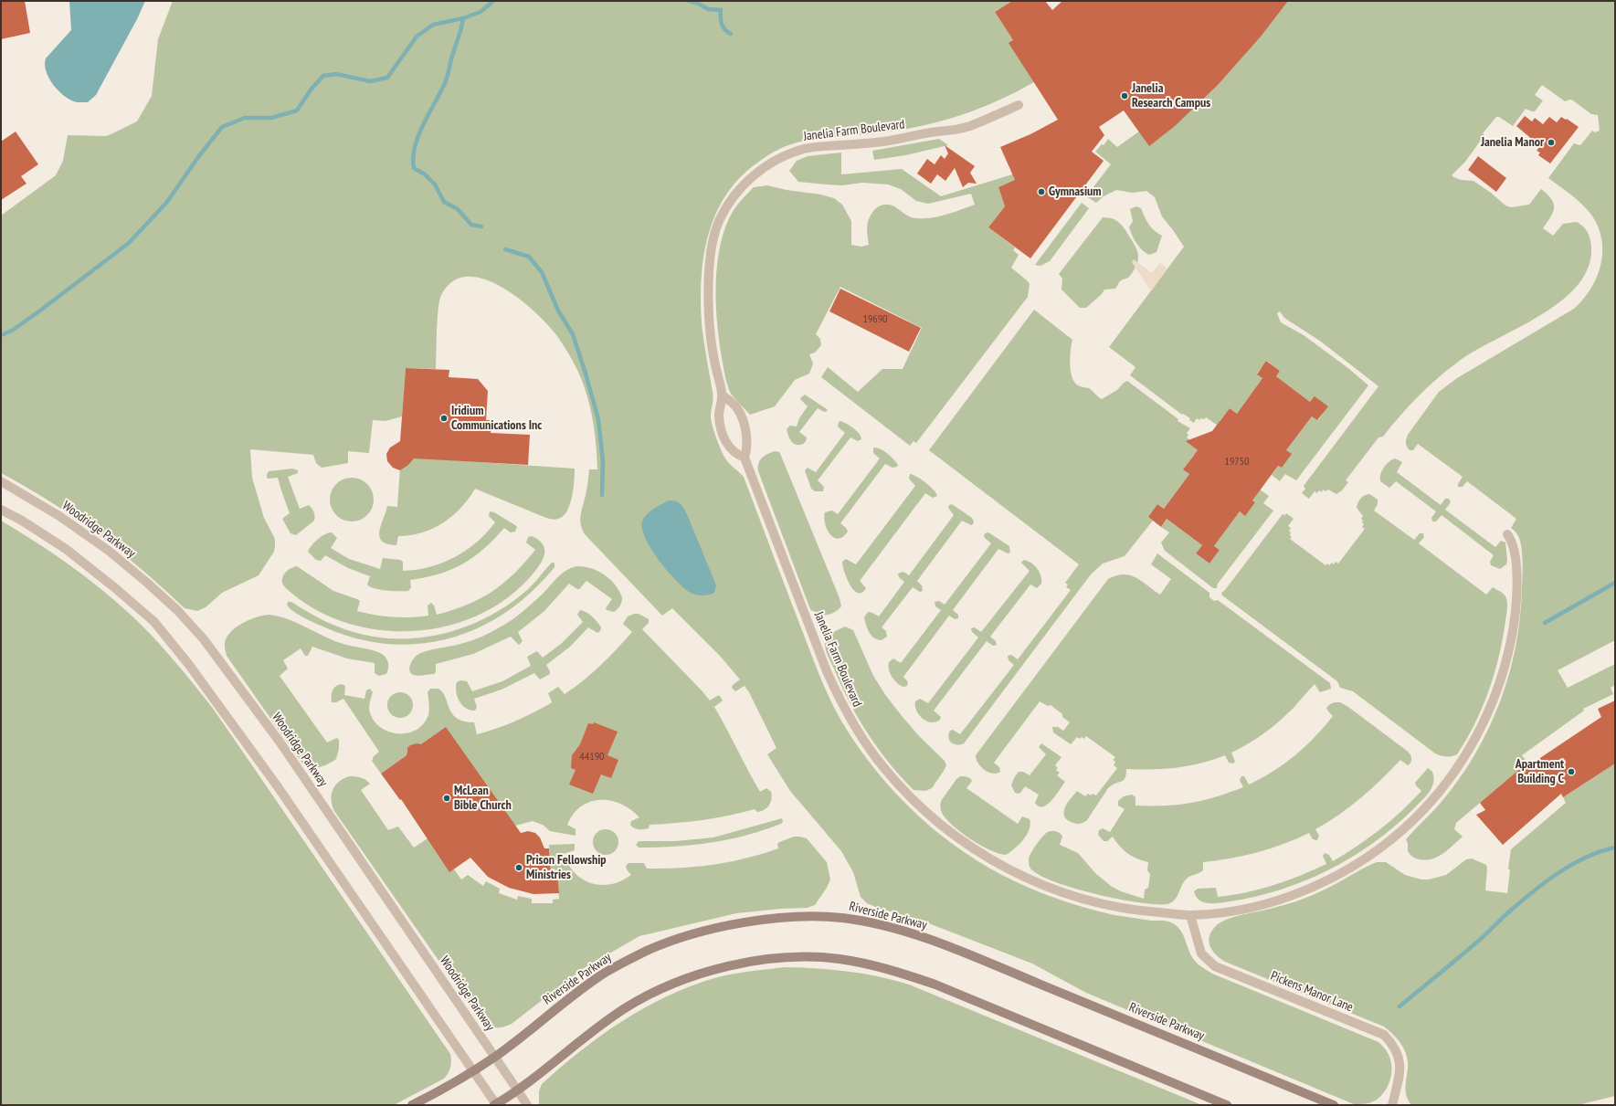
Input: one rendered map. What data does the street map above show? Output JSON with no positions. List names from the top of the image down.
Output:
{
  "streets": {
    "main road": ["Riverside Parkway"],
    "street": ["Janelia Farm Boulevard", "Woodridge Parkway", "Pickens Manor Lane"]
  },
  "crossings": [
    ["Janelia Farm Boulevard", "Pickens Manor Lane"],
    ["Woodridge Parkway", "Riverside Parkway"]
  ],
  "places": [
    "Janelia Research Campus",
    "Janelia Manor",
    "Gymnasium",
    "Iridium Communications Inc",
    "Apartment Building C",
    "McLean Bible Church",
    "Prison Fellowship Ministries"
  ],
  "house_numbers": ["19690", "19750", "44190"]
}
